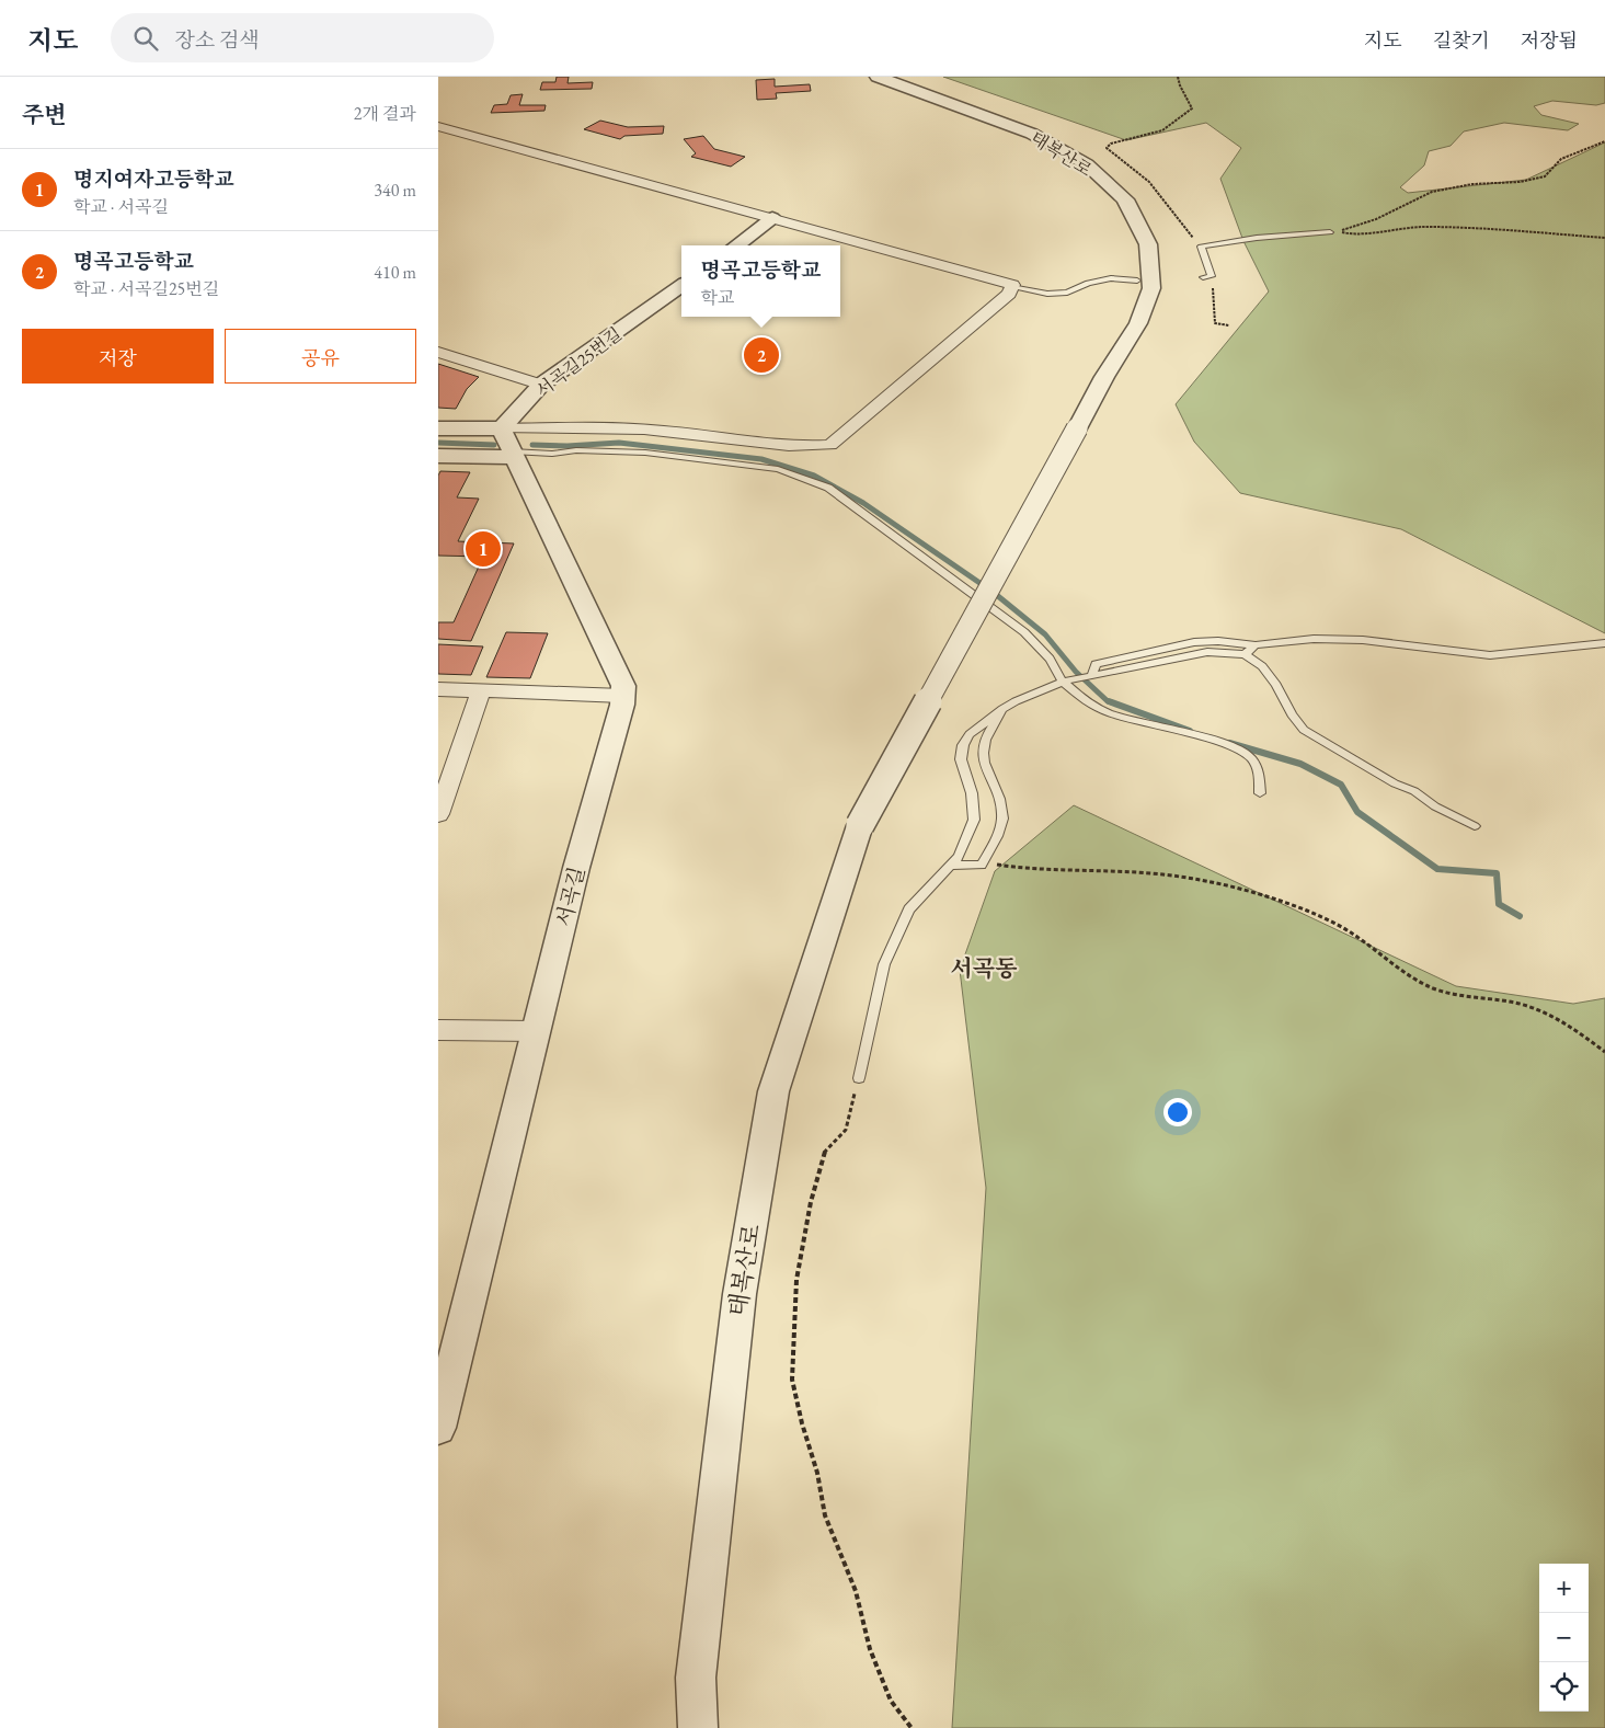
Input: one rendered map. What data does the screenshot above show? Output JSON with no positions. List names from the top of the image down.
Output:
{
  "streets": {
    "street": ["태복산로", "서곡길25번길", "서곡길"]
  },
  "districts": ["서곡동"],
  "page": {
    "header": "지도",
    "search": "장소 검색",
    "nav": ["지도", "길찾기", "저장됨"],
    "heading": ["주변", "2개 결과"],
    "list": [
      {
        "mark": "1",
        "name": "명지여자고등학교",
        "note": "학교 · 서곡길",
        "value": "340 m"
      },
      {
        "mark": "2",
        "name": "명곡고등학교",
        "note": "학교 · 서곡길25번길",
        "value": "410 m"
      }
    ],
    "popup": ["명곡고등학교", "학교"],
    "buttons": ["저장", "공유"],
    "pins": ["2", "1"],
    "map_buttons": ["+", "−"]
  }
}
